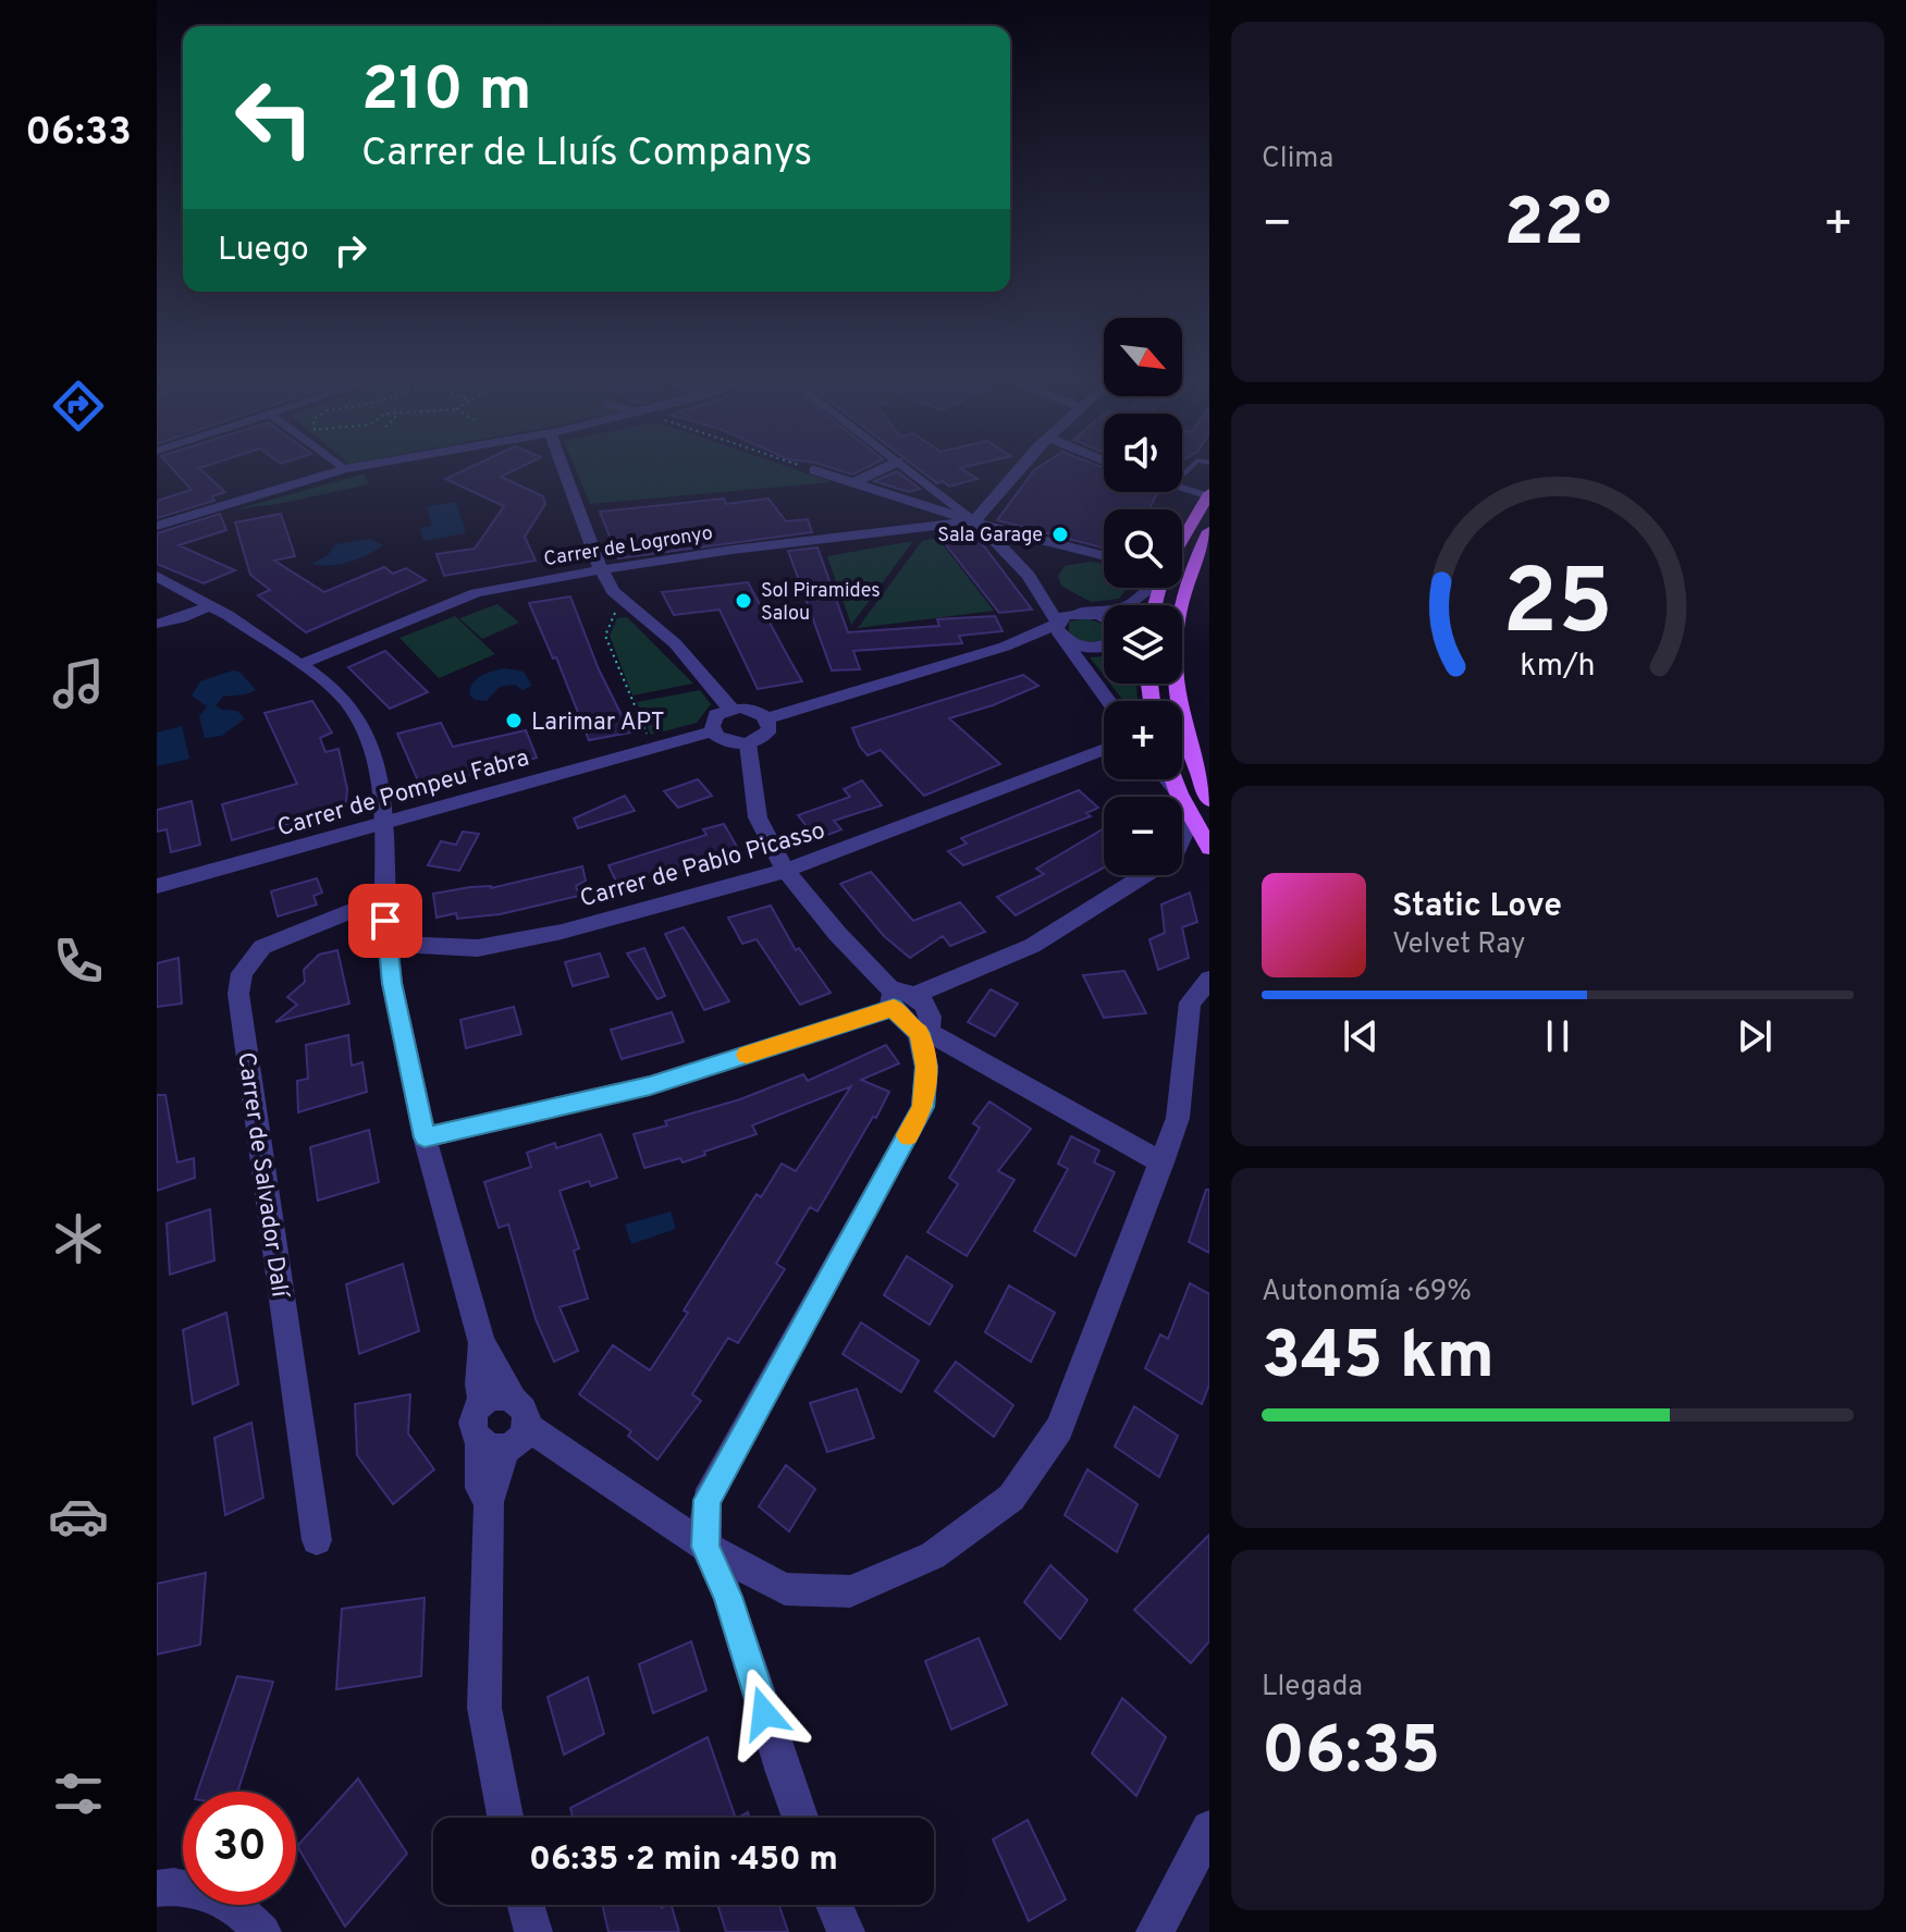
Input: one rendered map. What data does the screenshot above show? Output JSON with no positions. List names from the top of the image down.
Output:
{
  "streets": {
    "street": [
      "Carrer de Logronyo",
      "Carrer de Pompeu Fabra",
      "Carrer de Pablo Picasso",
      "Carrer de Salvador Dalí"
    ]
  },
  "places": ["Sala Garage", "Sol Piramides Salou", "Larimar APT"],
  "north": "bottom right",
  "page": {
    "tabs": "06:33",
    "tile": [
      "Clima",
      ["Autonomía · 69%", "345 km"],
      ["Llegada", "06:35"]
    ],
    "turn": ["210 m", "Carrer de Lluís Companys"],
    "heat": ["−", "22°", "+"],
    "then": "Luego",
    "map_buttons": ["+", "−"],
    "song": ["Static Love", "Velvet Ray"],
    "limit": "30",
    "trip": "06:35 · 2 min · 450 m",
    "gauge": ["25", "km/h"]
  }
}
